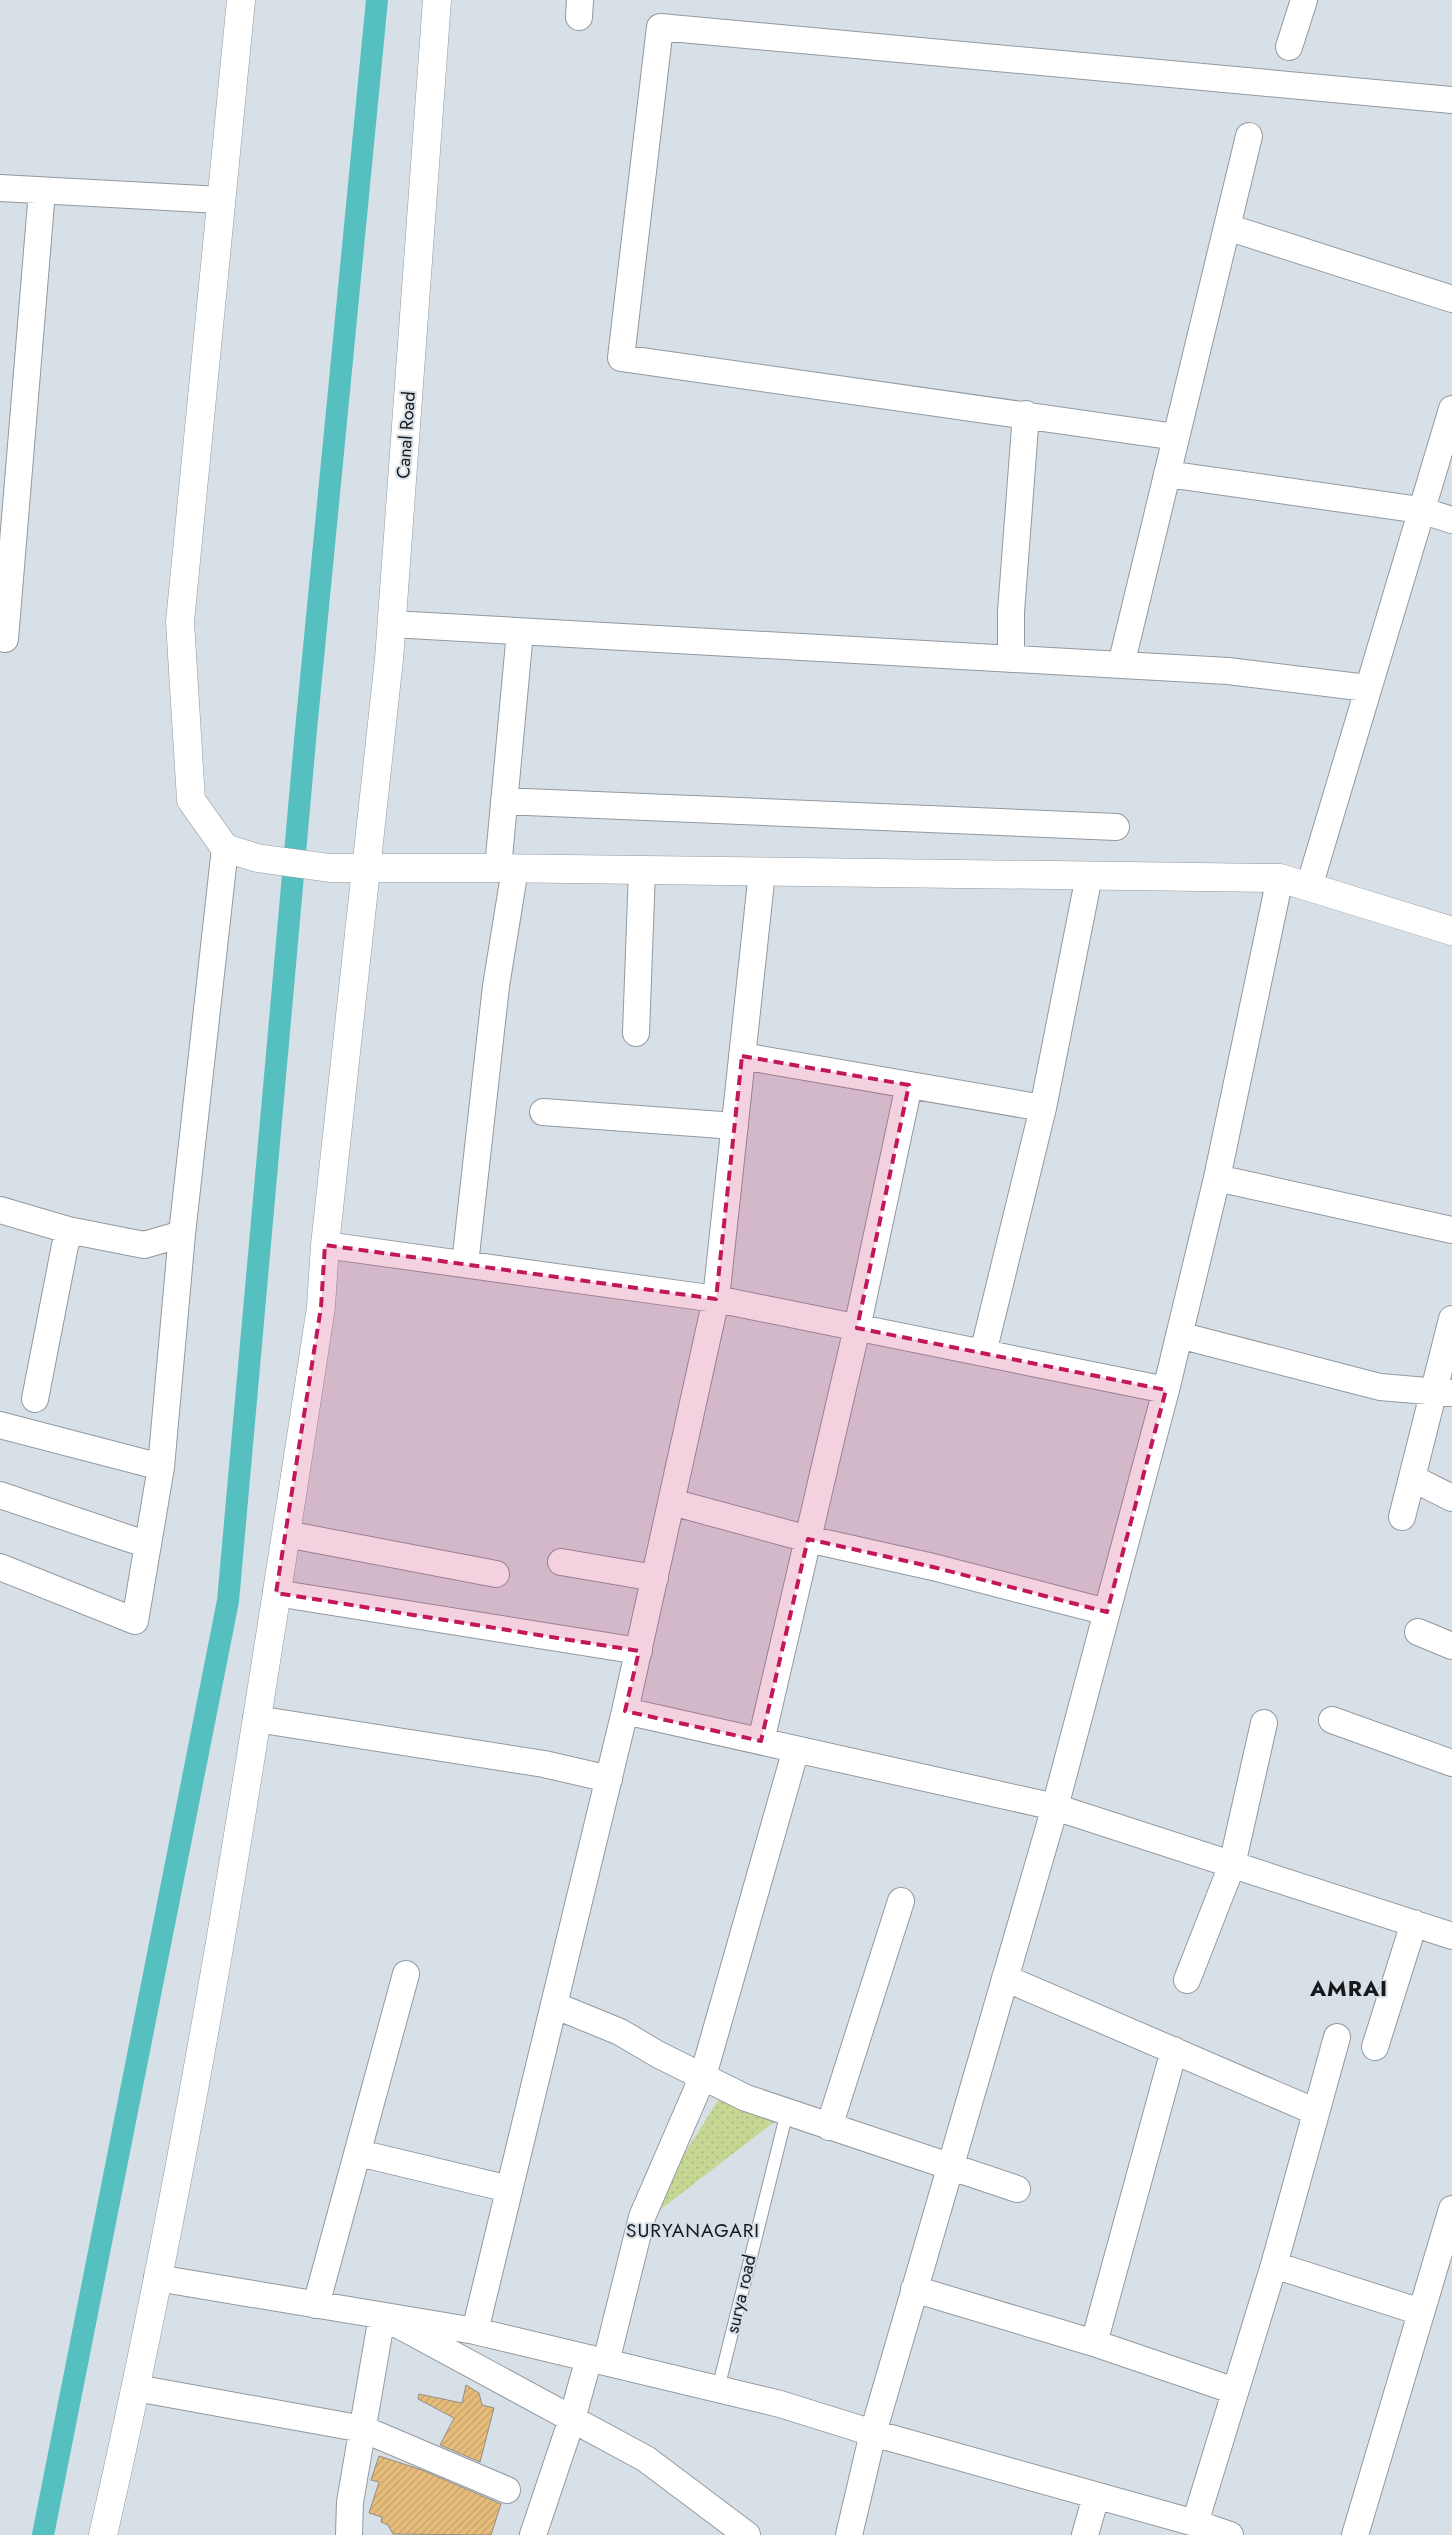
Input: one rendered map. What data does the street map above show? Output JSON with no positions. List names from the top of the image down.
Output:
{
  "streets": {
    "street": ["Canal Road"],
    "lane": ["surya road"]
  },
  "districts": ["AMRAI", "SURYANAGARI"]
}
